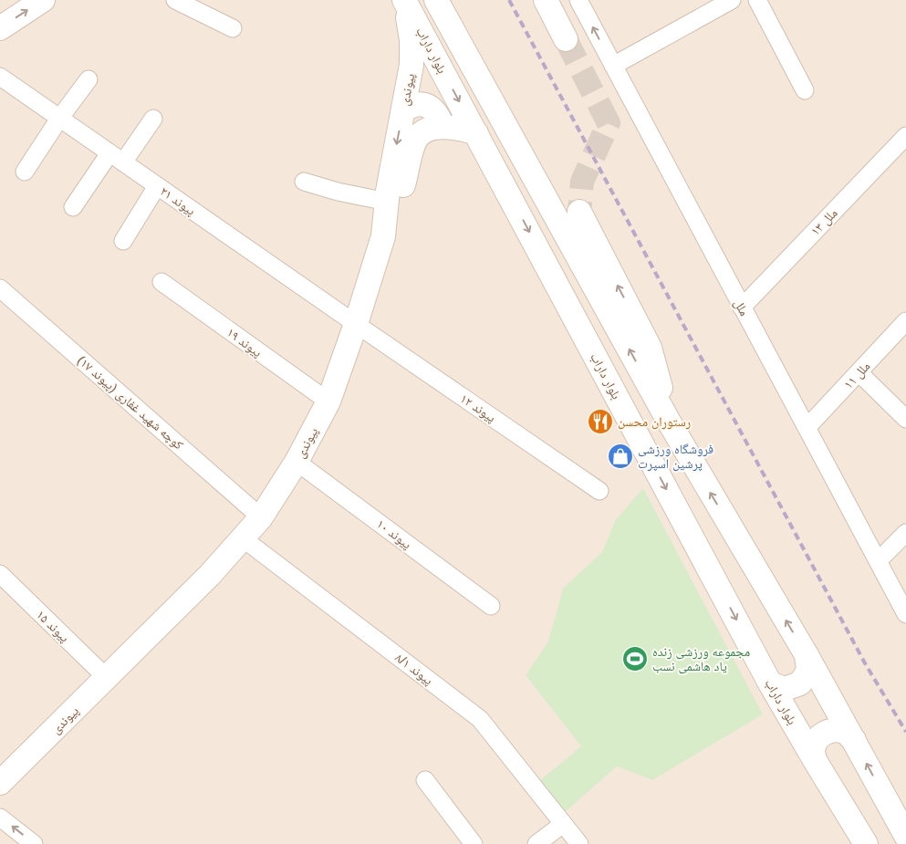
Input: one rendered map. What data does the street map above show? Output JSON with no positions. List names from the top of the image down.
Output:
{
  "streets": {
    "main road": ["بلوار داراب", "پیوندی"],
    "street": [
      "پیوند ۲۱",
      "ملل ۱۳",
      "ملل",
      "پیوند ۱۹",
      "ملل ۱۱",
      "کوچه شهید غفاری (پیوند ۱۷)",
      "پیوند ۱۲",
      "پیوند ۱۰",
      "پیوند ۱۵",
      "پیوند ۸/۱"
    ]
  },
  "crossings": [
    ["بلوار داراب", "پیوندی"],
    ["پیوندی", "پیوند ۲۱"],
    ["پیوندی", "پیوند ۱۹"],
    ["پیوندی", "کوچه شهید غفاری (پیوند ۱۷)"],
    ["پیوندی", "پیوند ۱۲"],
    ["پیوندی", "پیوند ۱۰"],
    ["پیوندی", "پیوند ۱۵"],
    ["پیوندی", "پیوند ۸/۱"],
    ["پیوند ۲۱", "پیوند ۱۲"],
    ["ملل ۱۳", "ملل"],
    ["ملل", "ملل ۱۱"]
  ],
  "places": {
    "restaurant": ["رستوران محسن"],
    "shop": ["فروشگاه ورزشی پرشین اسپرت"],
    "sports": ["مجموعه ورزشی زنده یاد هاشمی نسب"]
  }
}
